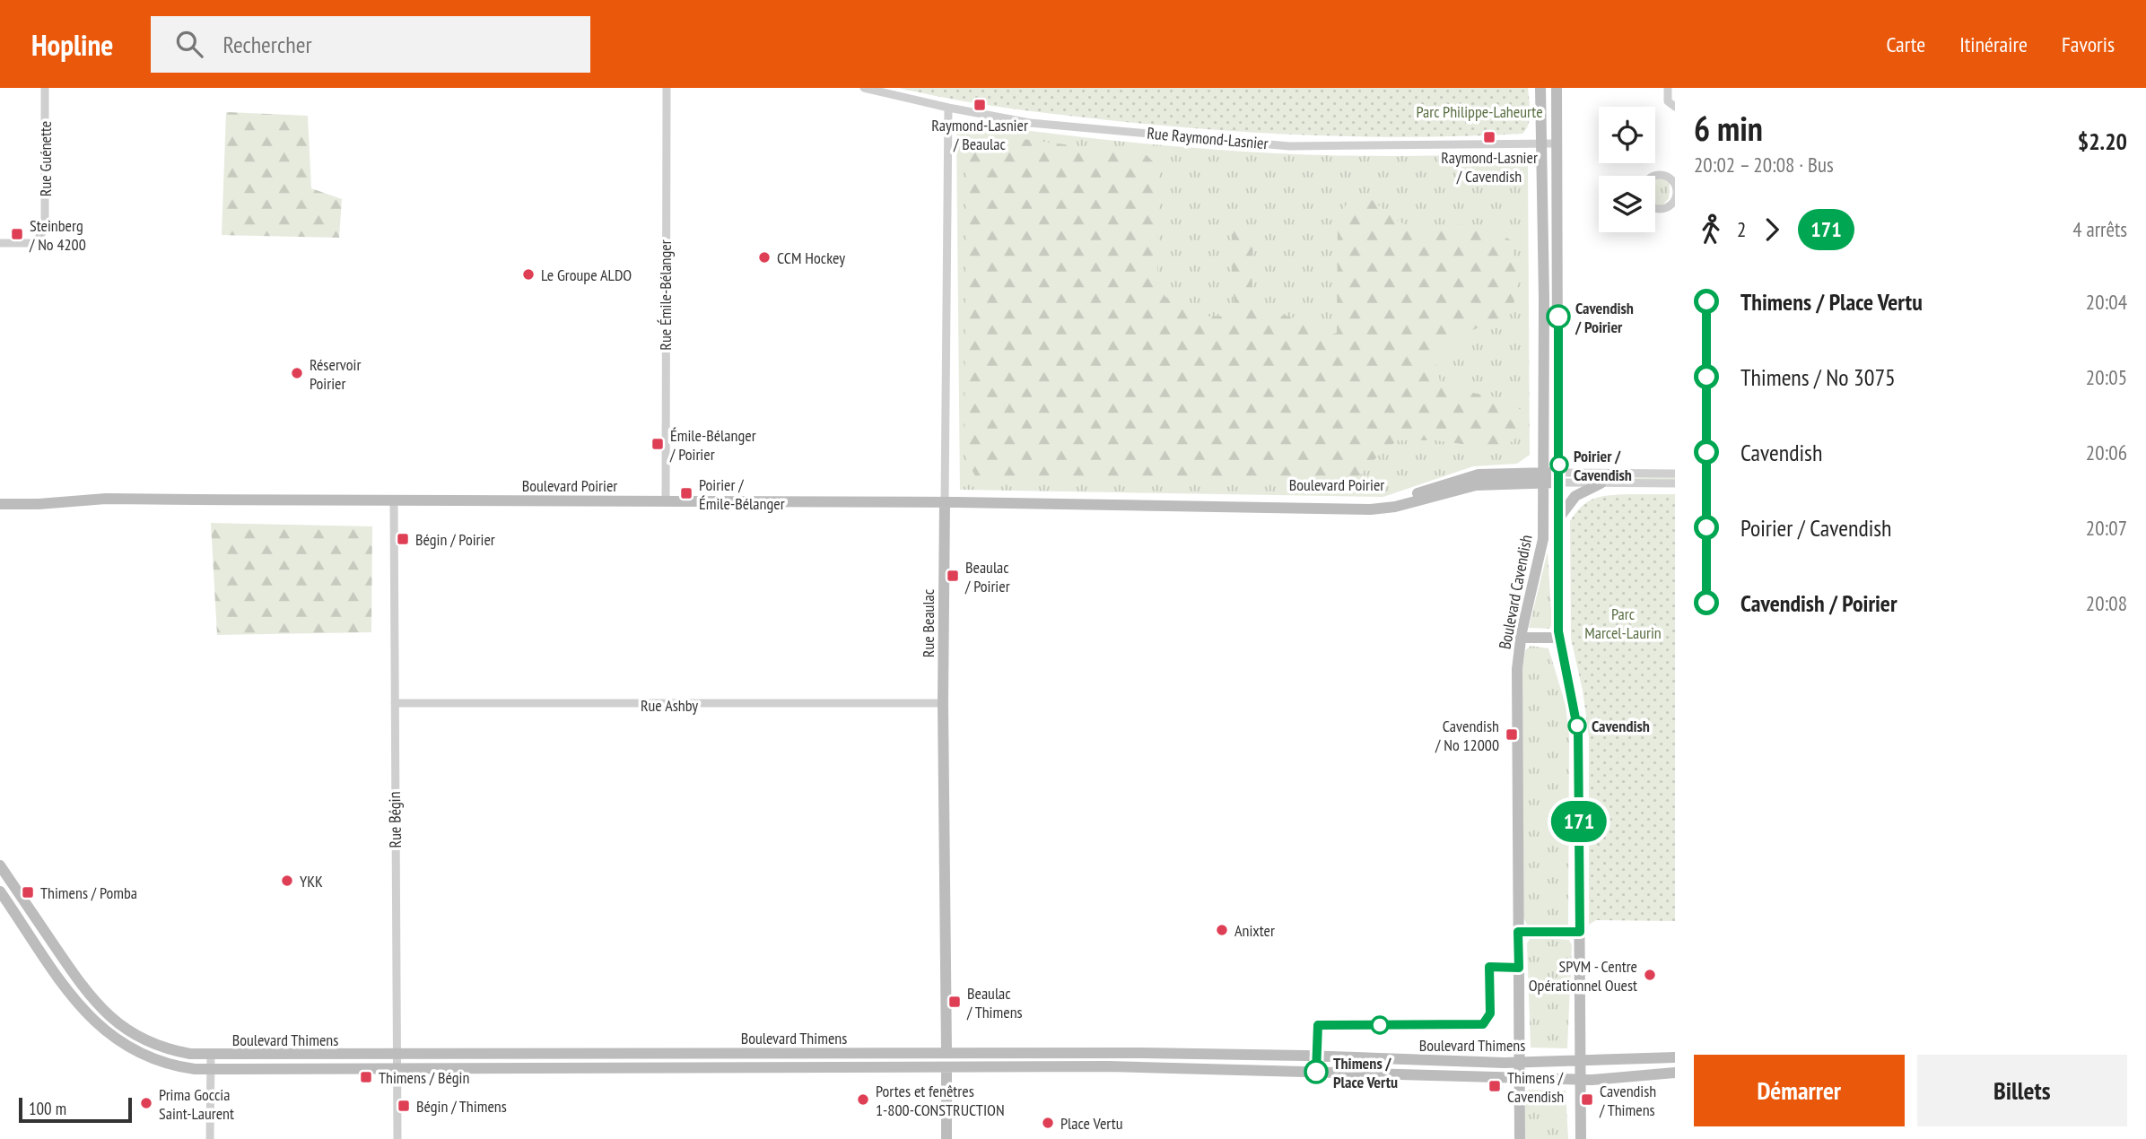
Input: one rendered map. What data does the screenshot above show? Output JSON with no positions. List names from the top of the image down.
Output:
{
  "streets": {
    "street": [
      "Rue Raymond-Lasnier",
      "Rue Guénette",
      "Rue Émile-Bélanger",
      "Boulevard Poirier",
      "Boulevard Cavendish",
      "Rue Beaulac",
      "Rue Ashby",
      "Rue Bégin",
      "Boulevard Thimens"
    ]
  },
  "crossings": [
    ["Rue Raymond-Lasnier", "Boulevard Cavendish"],
    ["Rue Raymond-Lasnier", "Rue Beaulac"],
    ["Rue Émile-Bélanger", "Boulevard Poirier"],
    ["Boulevard Poirier", "Boulevard Cavendish"],
    ["Boulevard Poirier", "Rue Beaulac"],
    ["Boulevard Poirier", "Rue Bégin"],
    ["Boulevard Cavendish", "Boulevard Thimens"],
    ["Rue Beaulac", "Rue Ashby"],
    ["Rue Beaulac", "Boulevard Thimens"],
    ["Rue Ashby", "Rue Bégin"],
    ["Rue Bégin", "Boulevard Thimens"]
  ],
  "parks": ["Parc Philippe-Laheurte", "Parc Marcel-Laurin"],
  "places": {
    "transit": [
      "Raymond-Lasnier / Beaulac",
      "Raymond-Lasnier / Cavendish",
      "Steinberg / No 4200",
      "Émile-Bélanger / Poirier",
      "Poirier / Émile-Bélanger",
      "Bégin / Poirier",
      "Beaulac / Poirier",
      "Cavendish / No 12000",
      "Thimens / Pomba",
      "Beaulac / Thimens",
      "Thimens / Bégin",
      "Thimens / Cavendish",
      "Cavendish / Thimens",
      "Bégin / Thimens"
    ],
    "other": [
      "CCM Hockey",
      "Le Groupe ALDO",
      "Cavendish / Poirier",
      "Réservoir Poirier",
      "Poirier / Cavendish",
      "Cavendish",
      "YKK",
      "Anixter",
      "SPVM - Centre Opérationnel Ouest",
      "Thimens / Place Vertu",
      "Portes et fenêtres 1-800-CONSTRUCTION",
      "Prima Goccia Saint-Laurent",
      "Place Vertu"
    ]
  },
  "lines": ["bus line 171"],
  "scale_bar": "100 m",
  "page": {
    "header": "Hopline",
    "search": "Rechercher",
    "nav": ["Carte", "Itinéraire", "Favoris"],
    "on_map": "171",
    "heading": ["6 min", "20:02 – 20:08 · Bus", "$2.20"],
    "legs": ["2", "171", "4 arrêts"],
    "list": [
      {
        "name": "Thimens / Place Vertu",
        "value": "20:04"
      },
      {
        "name": "Thimens / No 3075",
        "value": "20:05"
      },
      {
        "name": "Cavendish",
        "value": "20:06"
      },
      {
        "name": "Poirier / Cavendish",
        "value": "20:07"
      },
      {
        "name": "Cavendish / Poirier",
        "value": "20:08"
      }
    ],
    "buttons": ["Démarrer", "Billets"],
    "scale": "100 m"
  }
}
